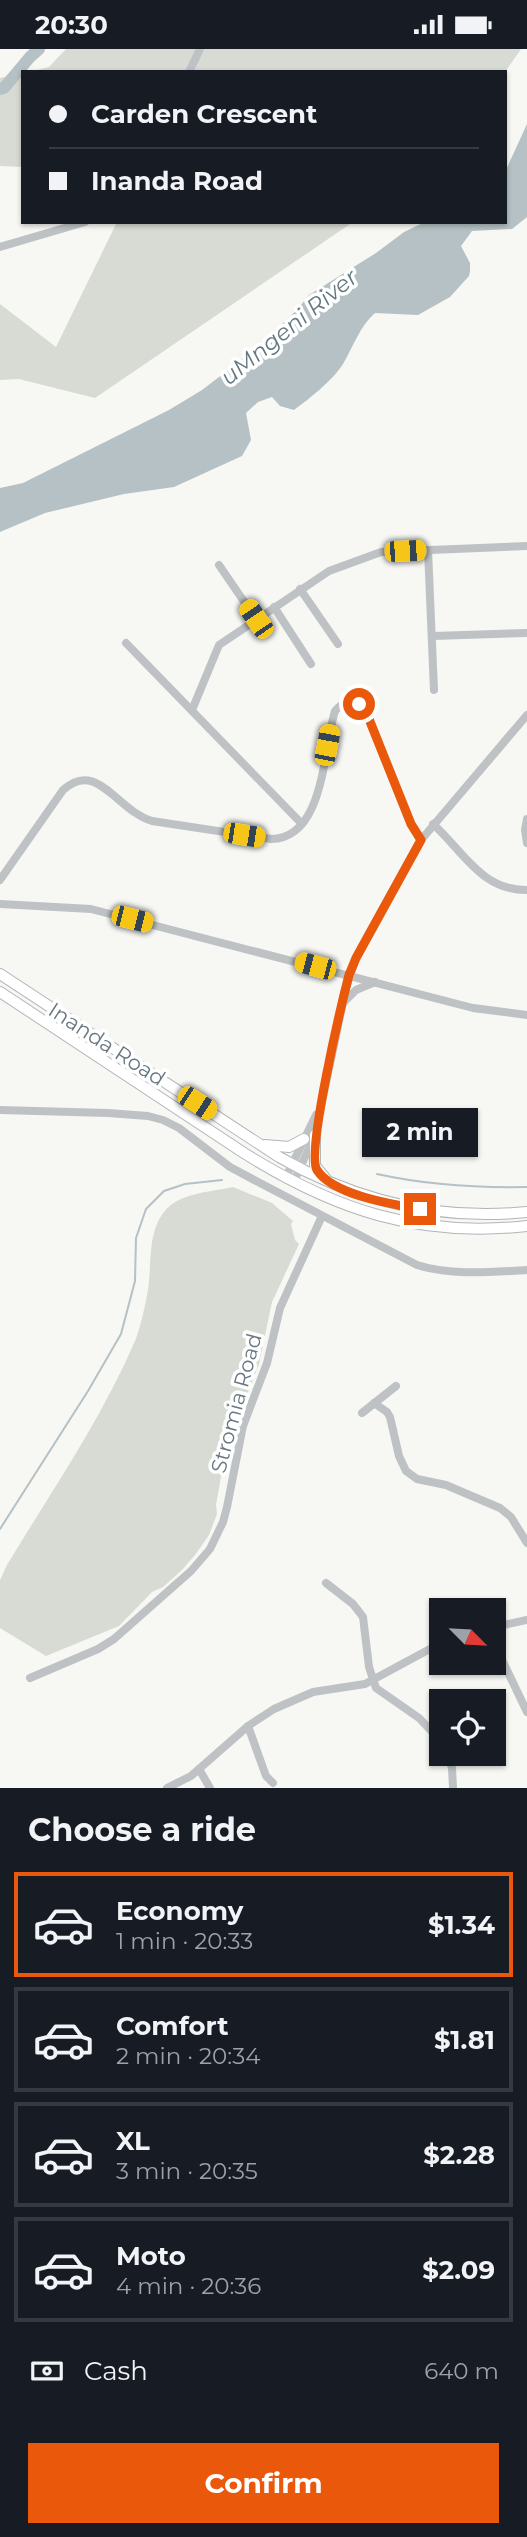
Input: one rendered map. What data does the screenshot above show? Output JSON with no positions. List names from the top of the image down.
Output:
{
  "streets": {
    "main road": ["Inanda Road"],
    "street": ["Stromia Road"]
  },
  "water": ["uMngeni River"],
  "north": "bottom right",
  "page": {
    "status": "20:30",
    "banner": ["Carden Crescent", "Inanda Road"],
    "bubble": "2 min",
    "heading": "Choose a ride",
    "list": [
      {
        "name": "Economy",
        "note": "1 min · 20:33",
        "value": "$1.34"
      },
      {
        "name": "Comfort",
        "note": "2 min · 20:34",
        "value": "$1.81"
      },
      {
        "name": "XL",
        "note": "3 min · 20:35",
        "value": "$2.28"
      },
      {
        "name": "Moto",
        "note": "4 min · 20:36",
        "value": "$2.09"
      }
    ],
    "pay": ["Cash", "640 m"],
    "buttons": "Confirm"
  }
}
